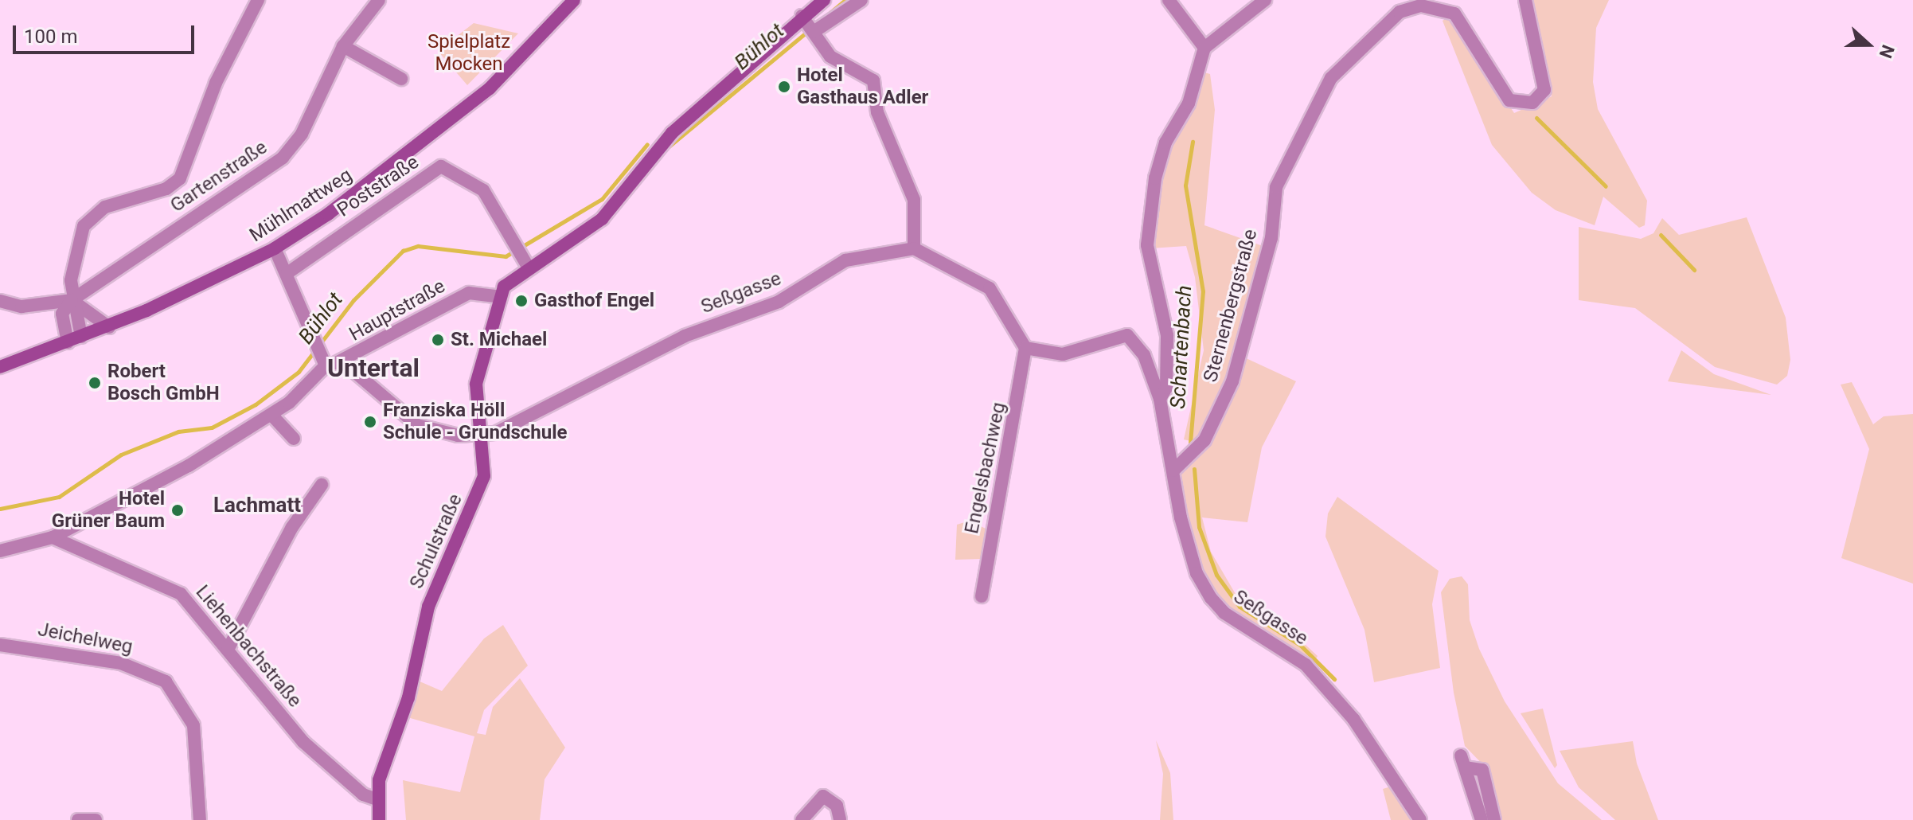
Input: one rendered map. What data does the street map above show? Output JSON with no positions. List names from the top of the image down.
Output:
{
  "streets": {
    "street": [
      "Gartenstraße",
      "Poststraße",
      "Mühlmattweg",
      "Seßgasse",
      "Sternenbergstraße",
      "Hauptstraße",
      "Engelsbachweg",
      "Schulstraße",
      "Jeichelweg",
      "Liehenbachstraße"
    ]
  },
  "crossings": [
    ["Seßgasse", "Sternenbergstraße"],
    ["Seßgasse", "Hauptstraße"],
    ["Seßgasse", "Engelsbachweg"],
    ["Seßgasse", "Schulstraße"],
    ["Hauptstraße", "Schulstraße"],
    ["Schulstraße", "Liehenbachstraße"]
  ],
  "districts": ["Untertal", "Lachmatt"],
  "water": ["Bühlot", "Schartenbach"],
  "parks": ["Spielplatz Mocken"],
  "places": [
    "Hotel Gasthaus Adler",
    "Gasthof Engel",
    "St. Michael",
    "Robert Bosch GmbH",
    "Franziska Höll Schule - Grundschule",
    "Hotel Grüner Baum"
  ],
  "scale_bar": "100 m",
  "north": "right"
}
